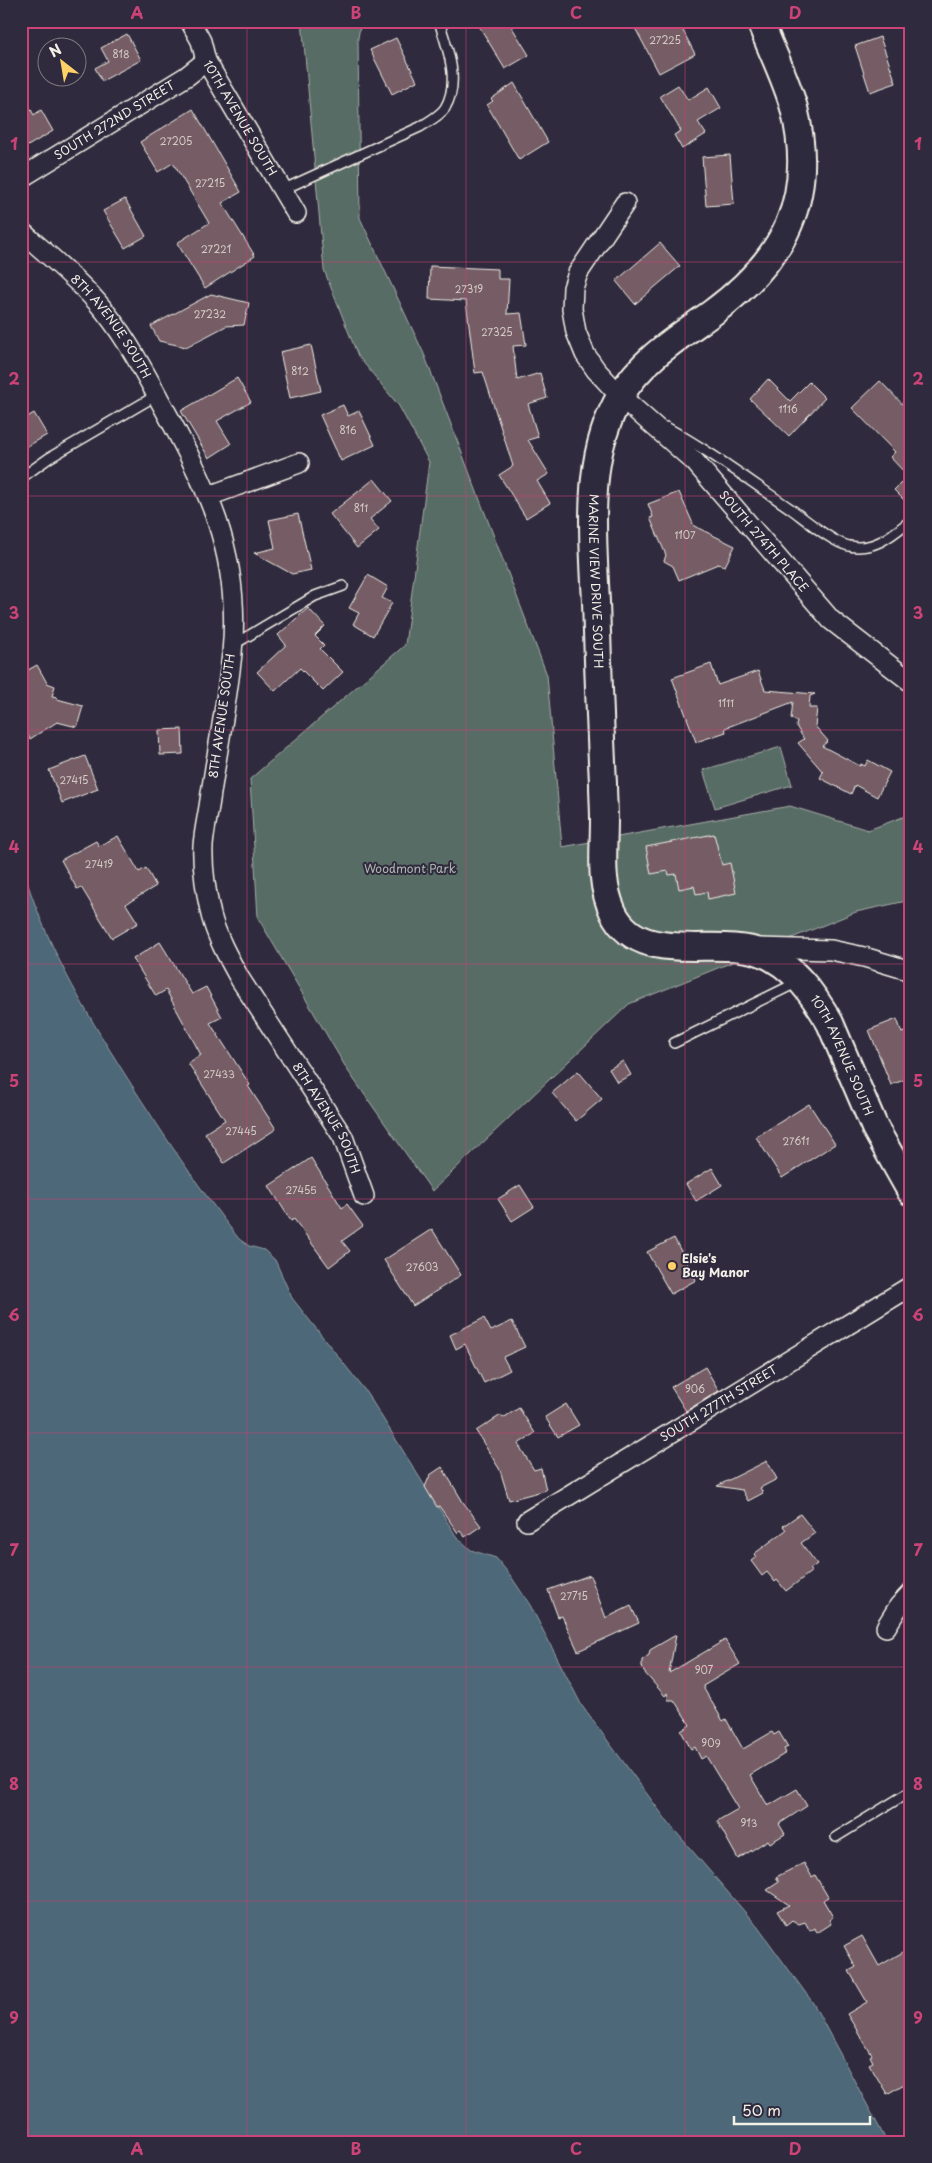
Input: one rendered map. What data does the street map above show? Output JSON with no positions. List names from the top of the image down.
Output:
{
  "streets": {
    "main road": ["10TH AVENUE SOUTH", "MARINE VIEW DRIVE SOUTH"],
    "street": [
      "SOUTH 272ND STREET",
      "8TH AVENUE SOUTH",
      "SOUTH 274TH PLACE",
      "SOUTH 277TH STREET"
    ]
  },
  "crossings": [
    ["10TH AVENUE SOUTH", "SOUTH 272ND STREET"],
    ["10TH AVENUE SOUTH", "MARINE VIEW DRIVE SOUTH"],
    ["SOUTH 274TH PLACE", "MARINE VIEW DRIVE SOUTH"]
  ],
  "parks": ["Woodmont Park"],
  "places": ["Elsie's Bay Manor"],
  "house_numbers": [
    "27225",
    "818",
    "27205",
    "27215",
    "27221",
    "27319",
    "27232",
    "27325",
    "812",
    "1116",
    "816",
    "811",
    "1107",
    "1111",
    "27415",
    "27419",
    "27433",
    "27445",
    "27611",
    "27455",
    "27603",
    "906",
    "27715",
    "907",
    "909",
    "913"
  ],
  "scale_bar": "50 m",
  "north": "top left",
  "grid": {
    "columns": [
      "A",
      "B",
      "C",
      "D"
    ],
    "rows": [
      "1",
      "2",
      "3",
      "4",
      "5",
      "6",
      "7",
      "8",
      "9"
    ]
  }
}
